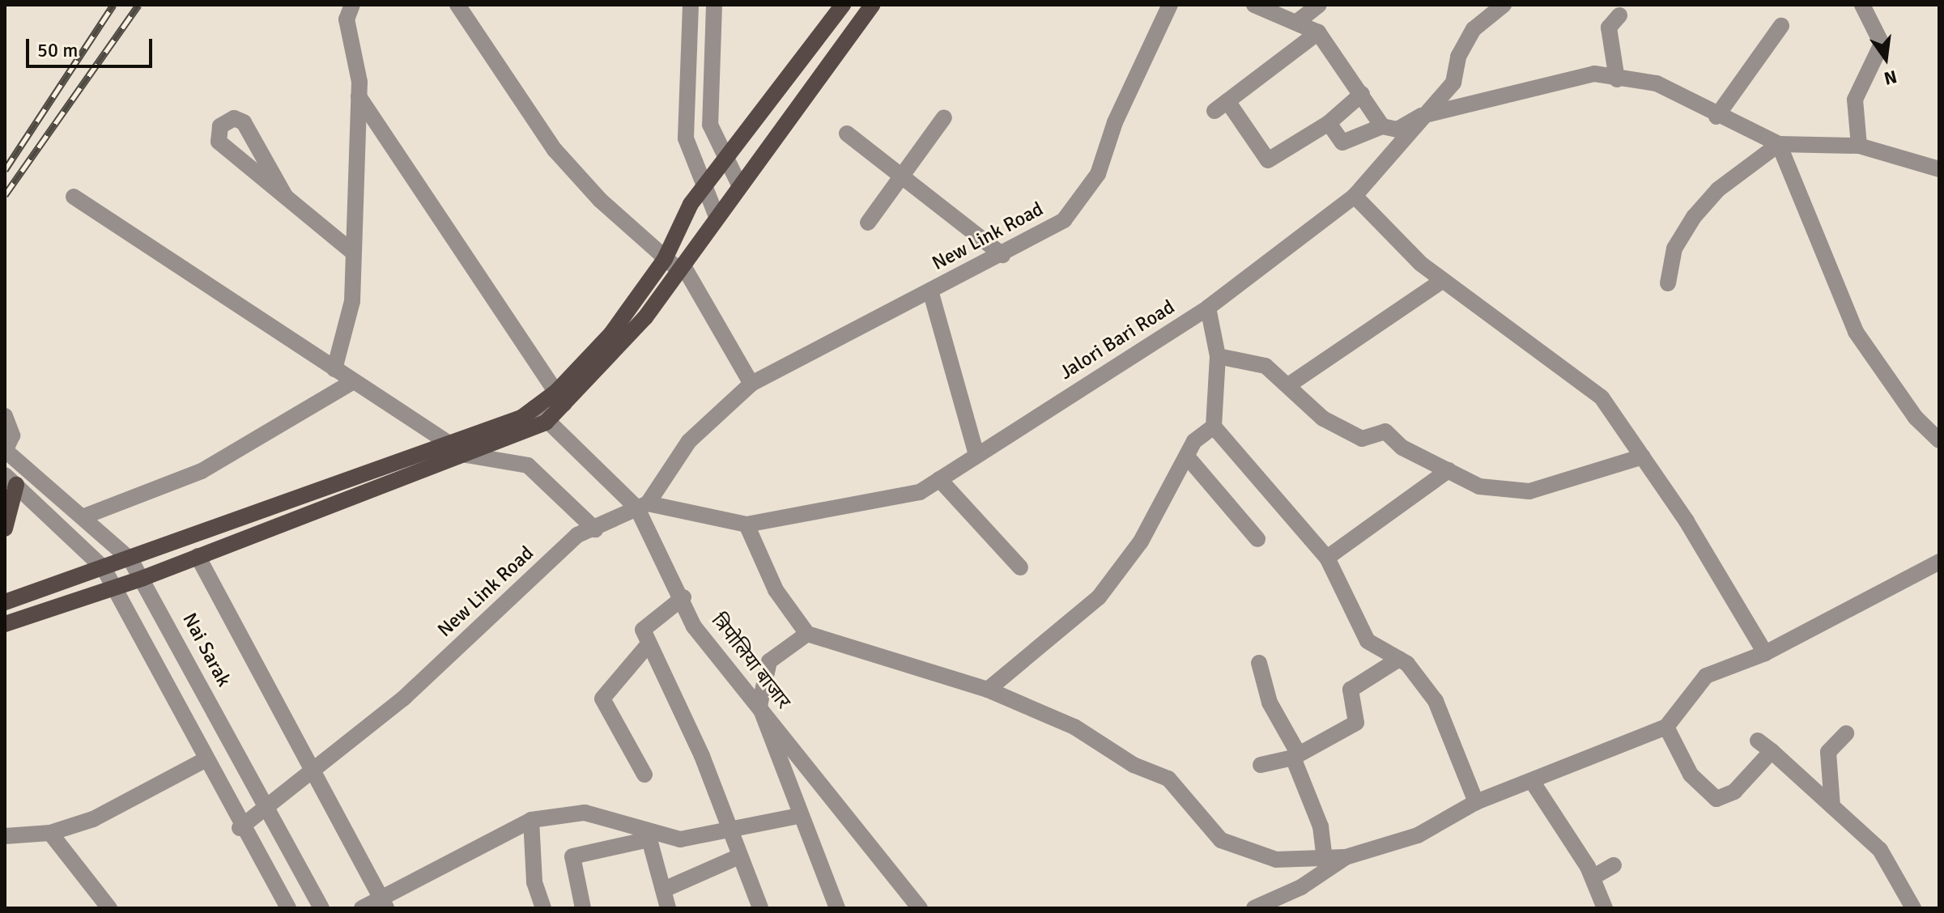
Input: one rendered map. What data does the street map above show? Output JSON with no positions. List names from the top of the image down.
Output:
{
  "streets": {
    "street": [
      "New Link Road",
      "Jalori Bari Road",
      "Nai Sarak",
      "त्रिपोलिया बाजार"
    ]
  },
  "crossings": [
    ["New Link Road", "Jalori Bari Road"],
    ["New Link Road", "Nai Sarak"],
    ["New Link Road", "त्रिपोलिया बाजार"],
    ["Jalori Bari Road", "त्रिपोलिया बाजार"]
  ],
  "scale_bar": "50 m",
  "north": "bottom"
}
